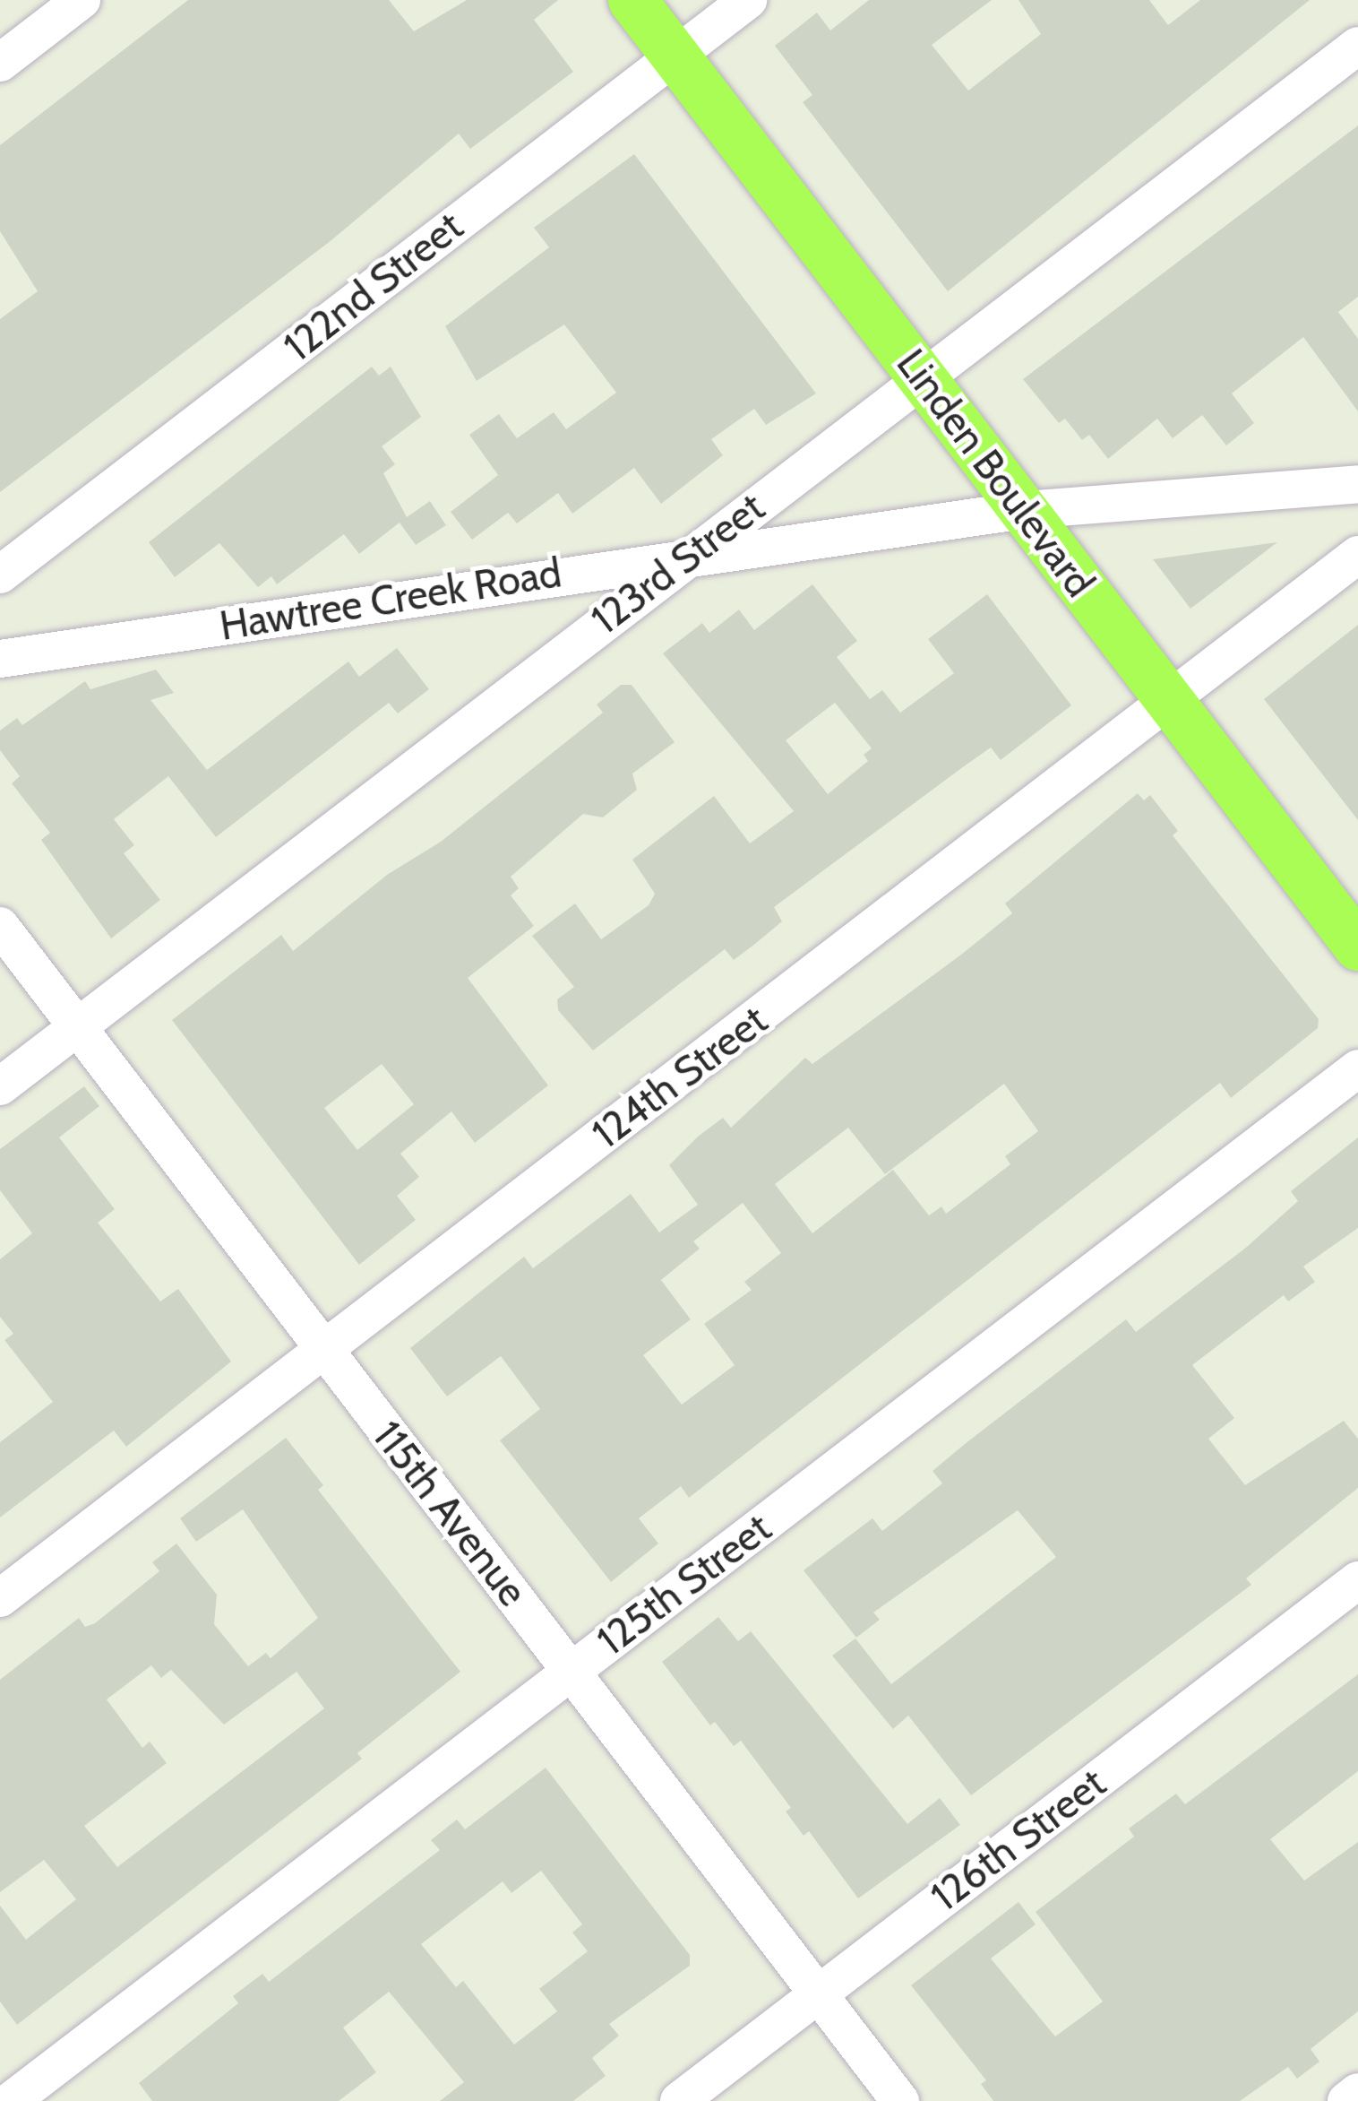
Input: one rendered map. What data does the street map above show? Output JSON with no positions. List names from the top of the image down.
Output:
{
  "streets": {
    "main road": ["Linden Boulevard"],
    "street": [
      "122nd Street",
      "123rd Street",
      "Hawtree Creek Road",
      "124th Street",
      "115th Avenue",
      "125th Street",
      "126th Street"
    ]
  },
  "crossings": [
    ["122nd Street", "Linden Boulevard"],
    ["Linden Boulevard", "123rd Street"],
    ["Linden Boulevard", "Hawtree Creek Road"],
    ["Linden Boulevard", "124th Street"],
    ["123rd Street", "Hawtree Creek Road"],
    ["123rd Street", "115th Avenue"],
    ["124th Street", "115th Avenue"],
    ["115th Avenue", "125th Street"],
    ["115th Avenue", "126th Street"]
  ]
}
